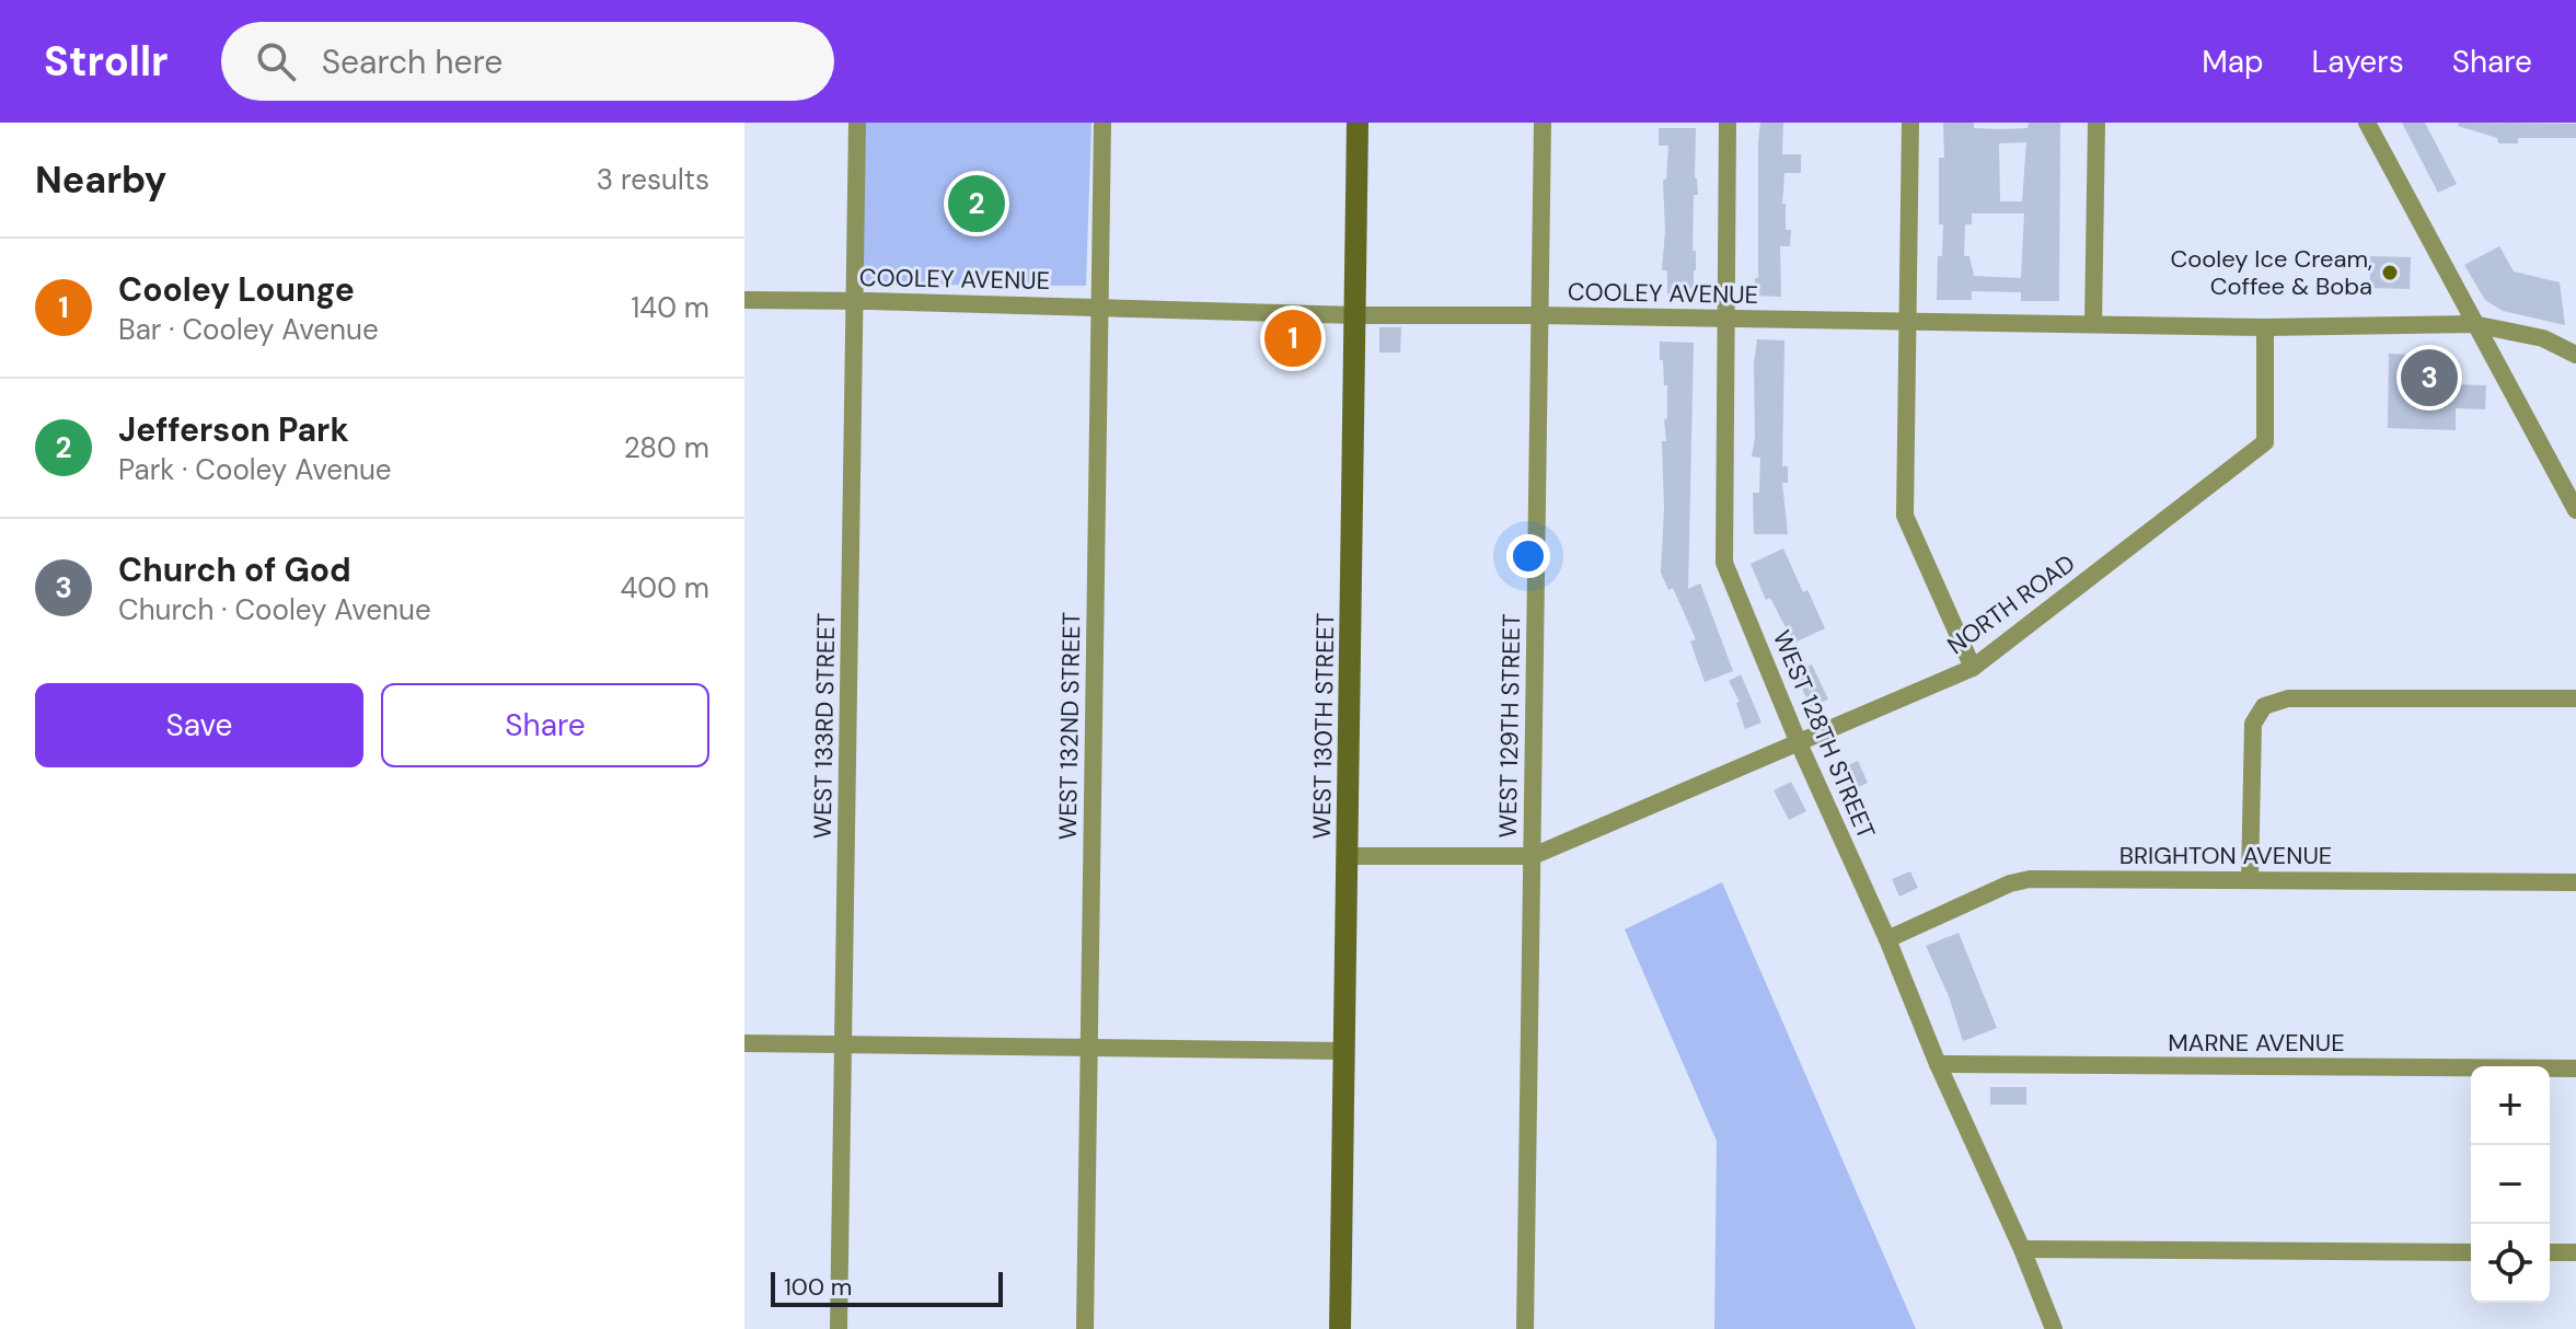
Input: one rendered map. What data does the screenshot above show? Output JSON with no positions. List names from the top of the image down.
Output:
{
  "streets": {
    "main road": ["WEST 130TH STREET"],
    "street": [
      "COOLEY AVENUE",
      "NORTH ROAD",
      "WEST 133RD STREET",
      "WEST 132ND STREET",
      "WEST 129TH STREET",
      "WEST 128TH STREET",
      "BRIGHTON AVENUE",
      "MARNE AVENUE"
    ]
  },
  "crossings": [
    ["COOLEY AVENUE", "NORTH ROAD"],
    ["COOLEY AVENUE", "WEST 133RD STREET"],
    ["COOLEY AVENUE", "WEST 132ND STREET"],
    ["COOLEY AVENUE", "WEST 130TH STREET"],
    ["COOLEY AVENUE", "WEST 129TH STREET"],
    ["COOLEY AVENUE", "WEST 128TH STREET"],
    ["NORTH ROAD", "WEST 130TH STREET"],
    ["NORTH ROAD", "WEST 129TH STREET"],
    ["NORTH ROAD", "WEST 128TH STREET"],
    ["WEST 128TH STREET", "BRIGHTON AVENUE"],
    ["WEST 128TH STREET", "MARNE AVENUE"]
  ],
  "places": ["Cooley Ice Cream, Coffee & Boba"],
  "scale_bar": "100 m",
  "page": {
    "header": "Strollr",
    "search": "Search here",
    "nav": ["Map", "Layers", "Share"],
    "heading": ["Nearby", "3 results"],
    "pins": ["2", "1", "3"],
    "list": [
      {
        "mark": "1",
        "name": "Cooley Lounge",
        "note": "Bar · Cooley Avenue",
        "value": "140 m"
      },
      {
        "mark": "2",
        "name": "Jefferson Park",
        "note": "Park · Cooley Avenue",
        "value": "280 m"
      },
      {
        "mark": "3",
        "name": "Church of God",
        "note": "Church · Cooley Avenue",
        "value": "400 m"
      }
    ],
    "buttons": ["Save", "Share"],
    "map_buttons": ["+", "−"],
    "scale": "100 m"
  }
}
